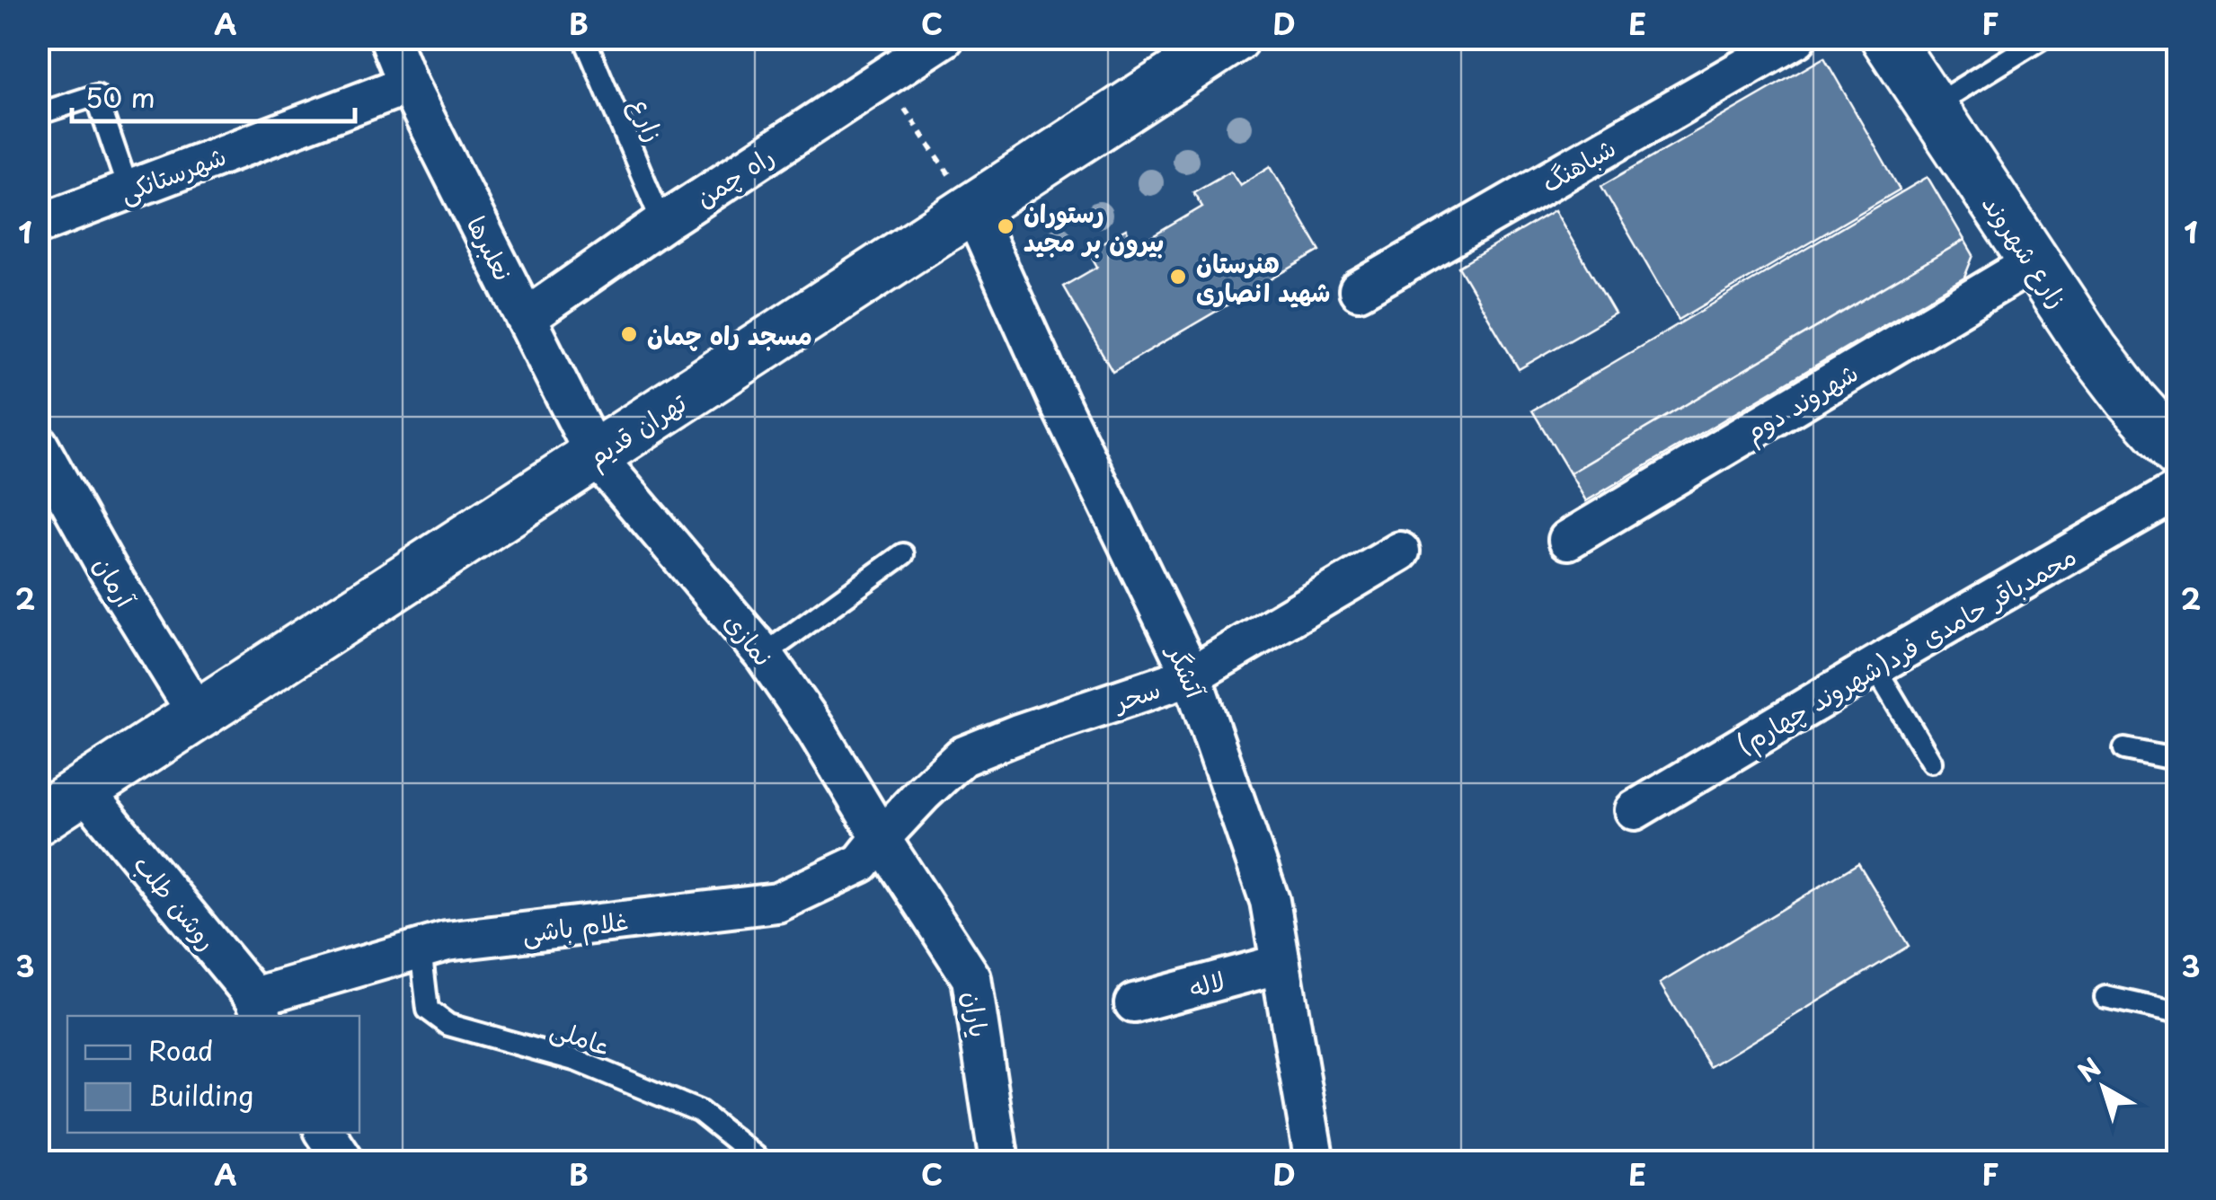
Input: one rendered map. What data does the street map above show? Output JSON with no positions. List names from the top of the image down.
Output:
{
  "streets": {
    "main road": ["زارع شهروند", "تهران قدیم"],
    "street": [
      "شباهنگ",
      "شهرستانکی",
      "راه چمن",
      "نعلبرها",
      "شهروند دوم",
      "آرمان",
      "نمازی",
      "محمدباقر حامدی فرد(شهروند چهارم)",
      "آتشگر",
      "سحر",
      "روشن طلب",
      "غلام باشی",
      "لاله",
      "یاران"
    ],
    "lane": ["زارع", "عاملی"]
  },
  "crossings": [
    ["زارع", "راه چمن"],
    ["شهرستانکی", "نعلبرها"],
    ["راه چمن", "نعلبرها"],
    ["نعلبرها", "تهران قدیم"],
    ["نعلبرها", "نمازی"],
    ["زارع شهروند", "شهروند دوم"],
    ["تهران قدیم", "آرمان"],
    ["تهران قدیم", "نمازی"],
    ["تهران قدیم", "آتشگر"],
    ["تهران قدیم", "روشن طلب"],
    ["نمازی", "سحر"],
    ["نمازی", "غلام باشی"],
    ["نمازی", "یاران"],
    ["آتشگر", "سحر"],
    ["آتشگر", "لاله"],
    ["سحر", "غلام باشی"],
    ["سحر", "یاران"],
    ["روشن طلب", "غلام باشی"],
    ["غلام باشی", "یاران"],
    ["غلام باشی", "عاملی"]
  ],
  "places": ["رستوران بیرون بر مجید", "هنرستان شهید انصاری", "مسجد راه چمان"],
  "legend": ["Road", "Building"],
  "scale_bar": "50 m",
  "north": "top left",
  "grid": {
    "columns": [
      "A",
      "B",
      "C",
      "D",
      "E",
      "F"
    ],
    "rows": ["1", "2", "3"]
  }
}
